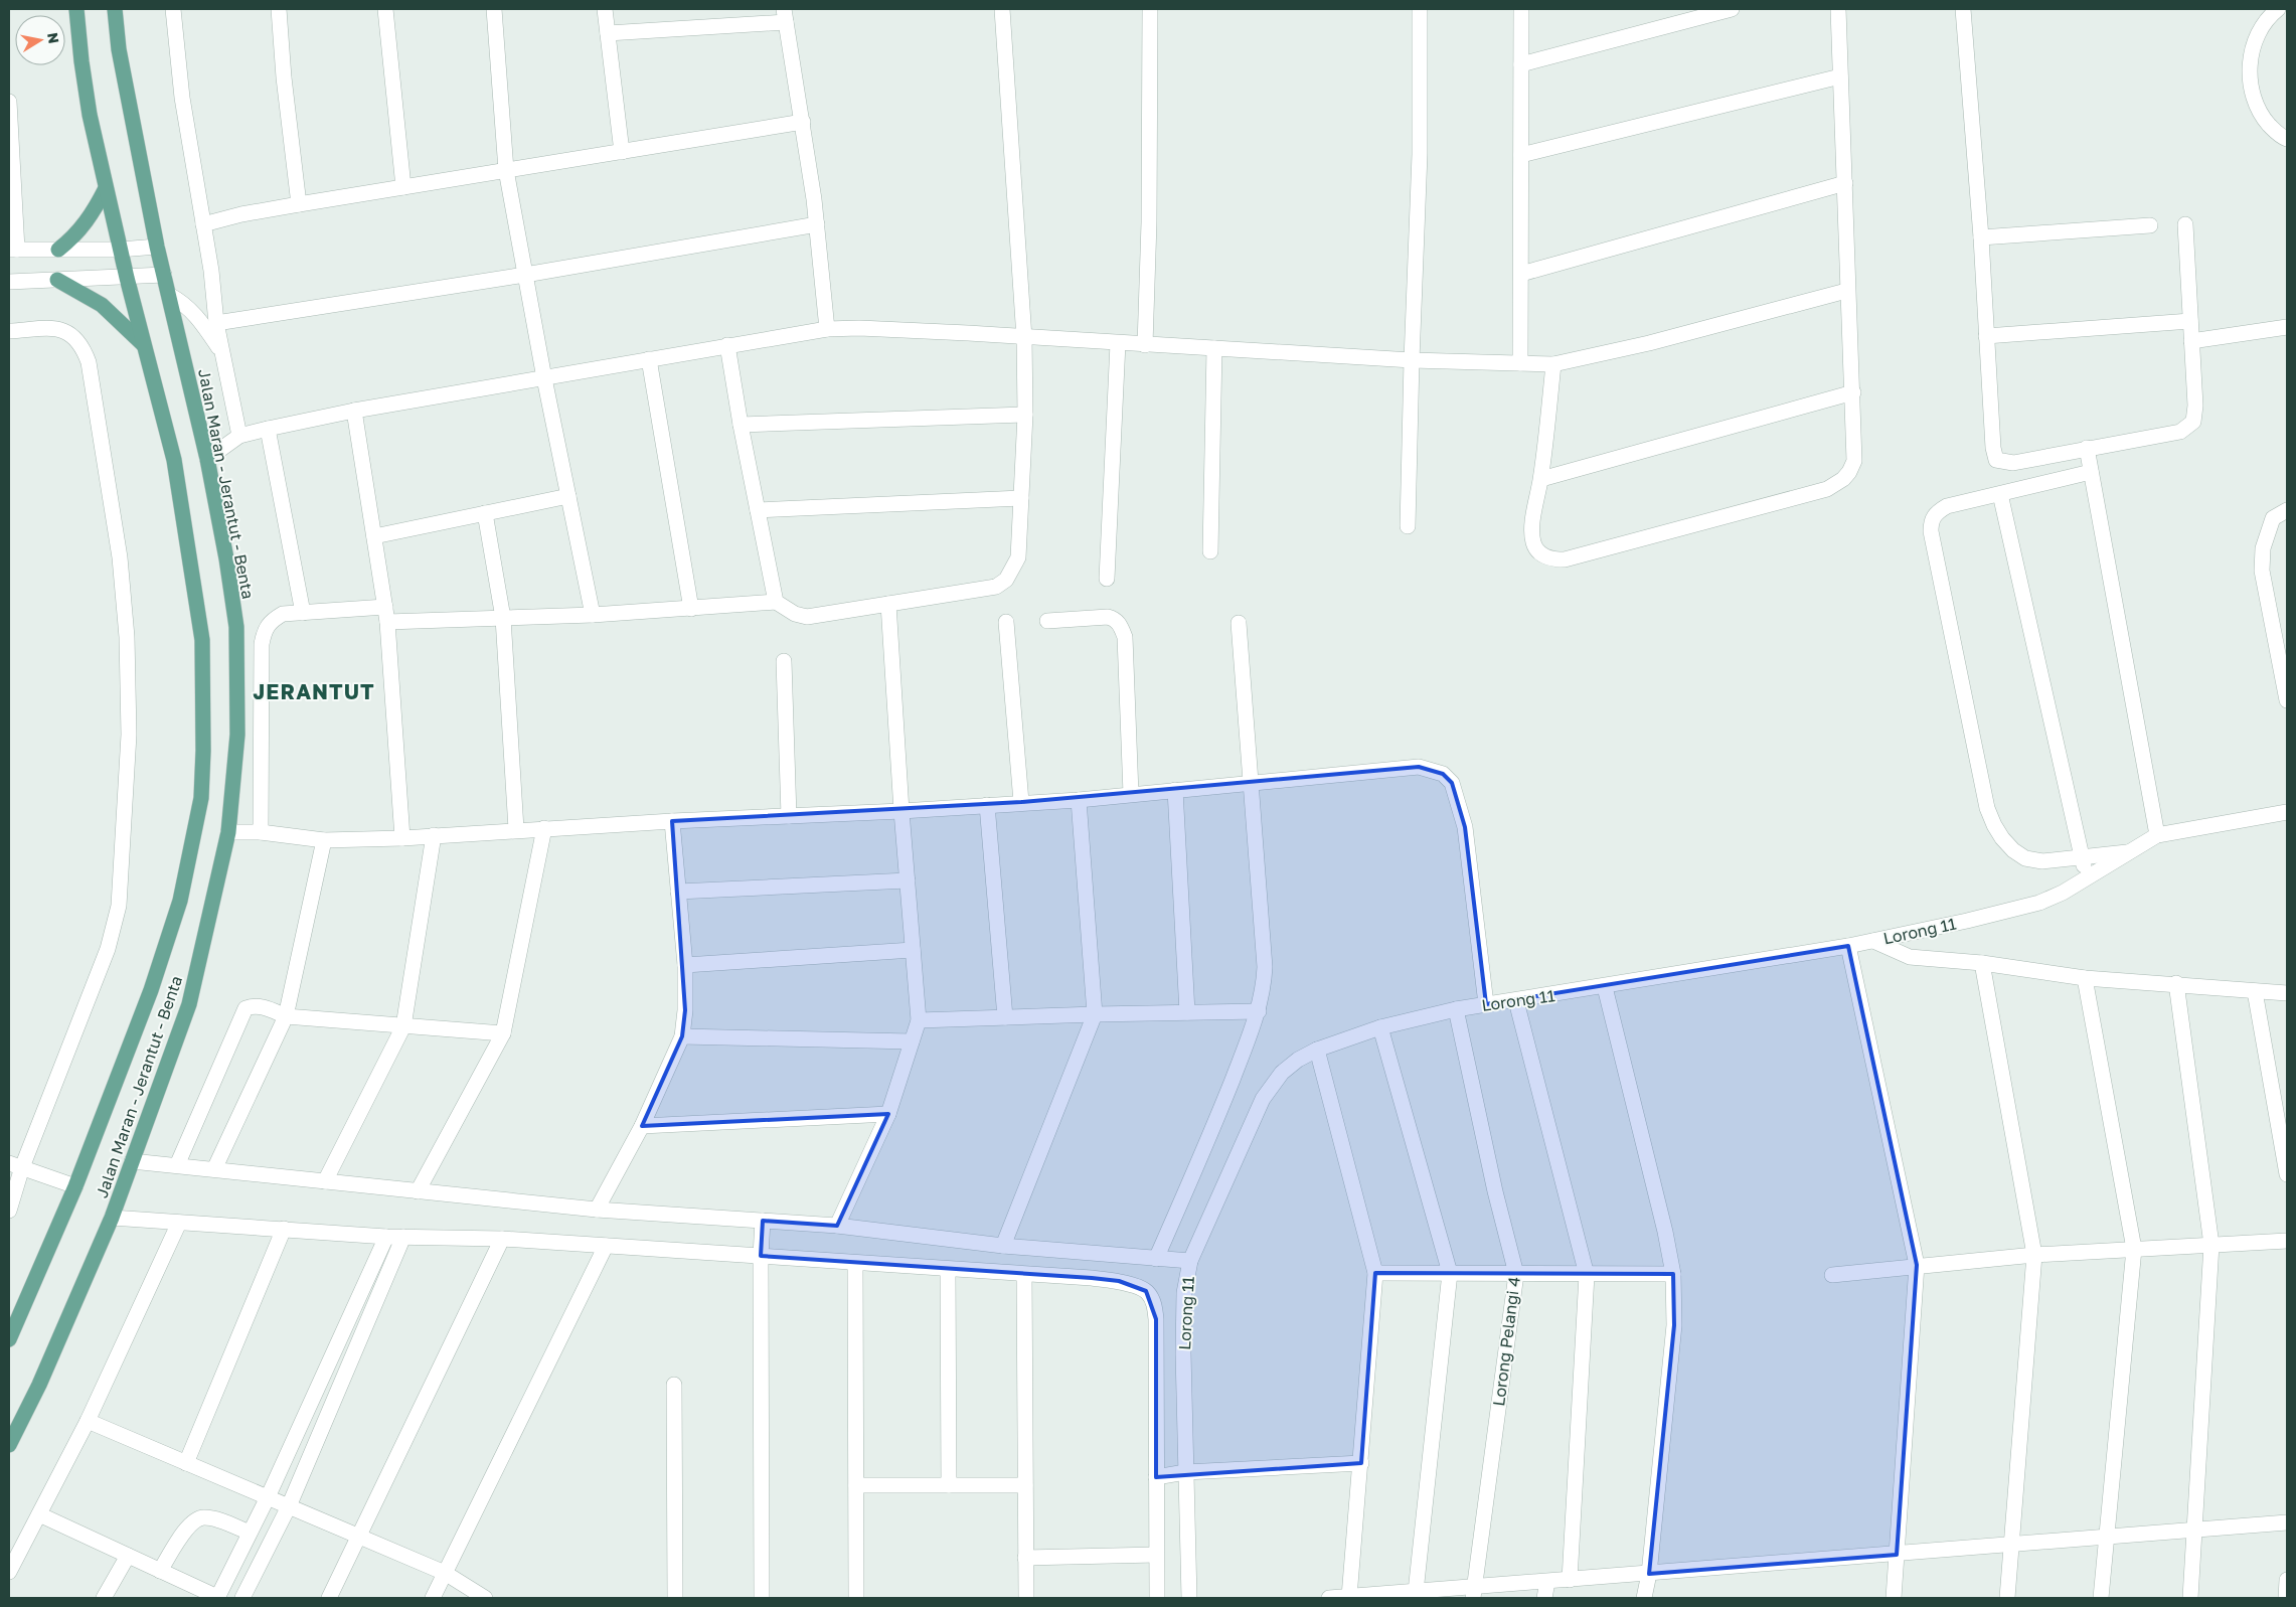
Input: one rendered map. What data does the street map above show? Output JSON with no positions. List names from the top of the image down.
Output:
{
  "streets": {
    "main road": ["Jalan Maran - Jerantut - Benta"],
    "street": ["Lorong 11", "Lorong Pelangi 4"]
  },
  "crossings": [
    ["Lorong 11", "Lorong Pelangi 4"]
  ],
  "districts": ["JERANTUT"],
  "north": "right"
}
